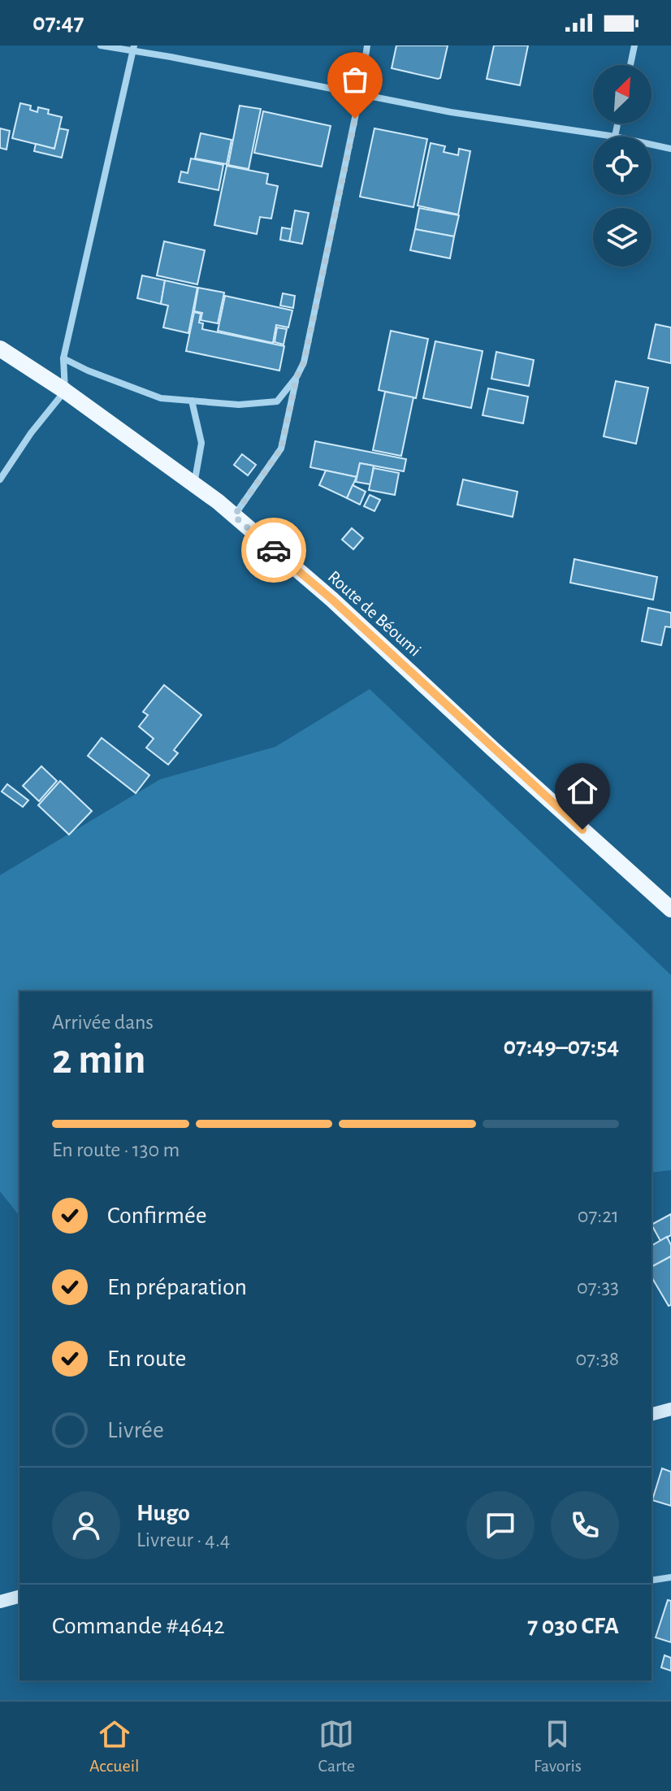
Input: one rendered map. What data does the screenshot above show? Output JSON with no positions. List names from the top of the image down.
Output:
{
  "streets": {
    "main road": ["Route de Béoumi"]
  },
  "north": "top right",
  "page": {
    "status": "07:47",
    "heading": ["2 min", "Arrivée dans", "07:49–07:54"],
    "panel": [
      "Hugo",
      "Livreur · 4.4",
      "Commande #4642",
      "7 030 CFA"
    ],
    "bar": "En route · 130 m",
    "list": [
      ["Confirmée", "07:21"],
      ["En préparation", "07:33"],
      ["En route", "07:38"],
      "Livrée"
    ],
    "tabs": ["Accueil", "Carte", "Favoris"]
  }
}
